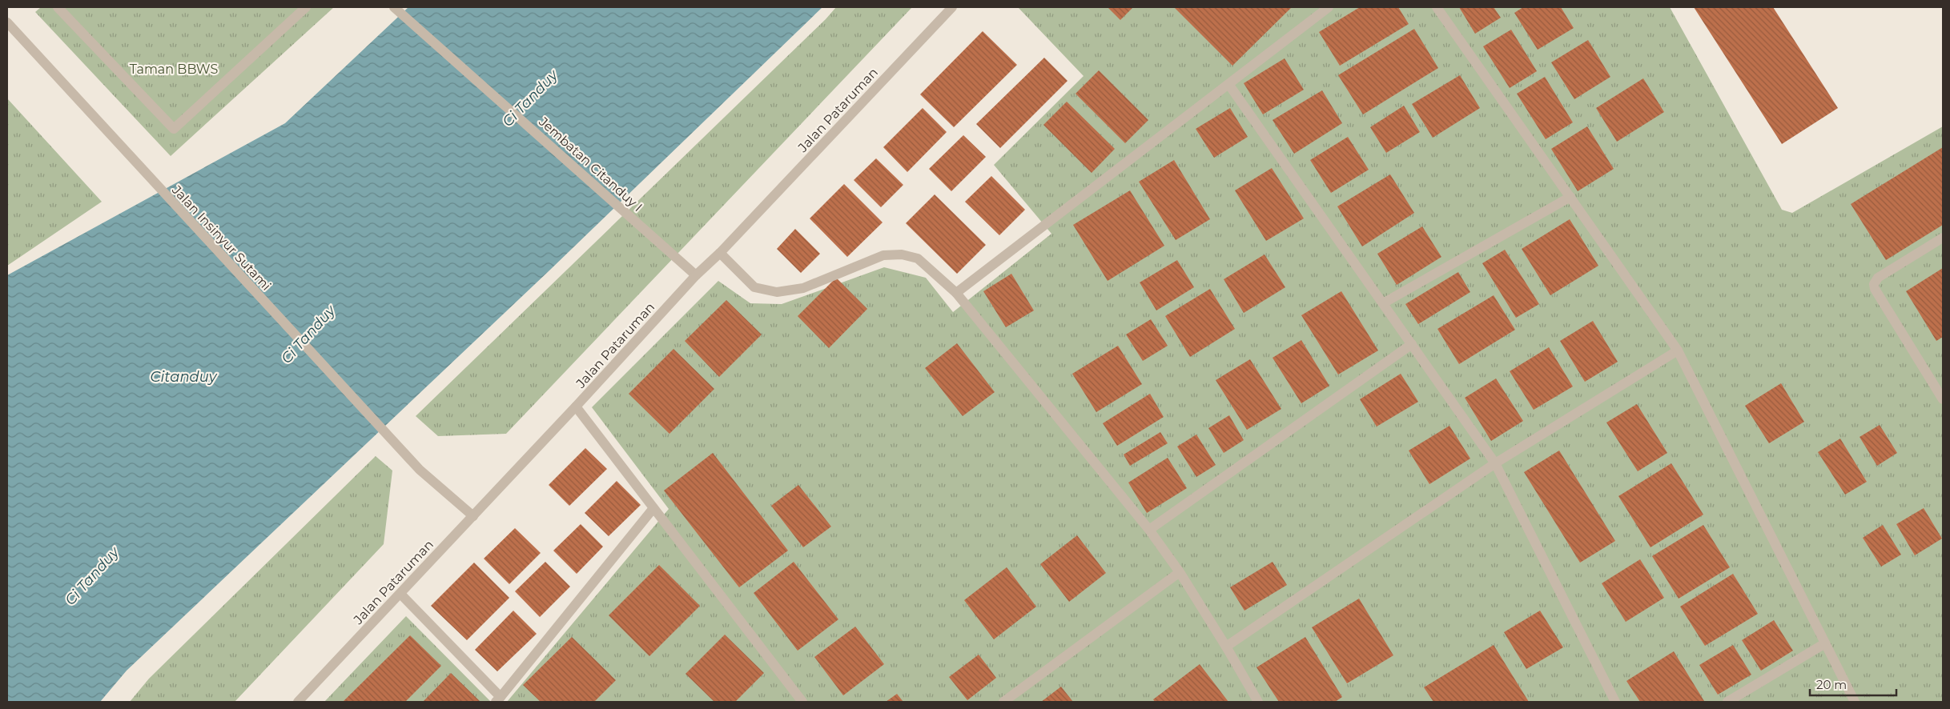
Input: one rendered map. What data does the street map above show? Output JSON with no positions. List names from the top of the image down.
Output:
{
  "streets": {
    "street": ["Jalan Pataruman", "Jembatan Citanduy I", "Jalan Insinyur Sutami"]
  },
  "crossings": [
    ["Jalan Pataruman", "Jembatan Citanduy I"],
    ["Jalan Pataruman", "Jalan Insinyur Sutami"]
  ],
  "water": ["Ci Tanduy", "Citanduy"],
  "parks": ["Taman BBWS"],
  "scale_bar": "20 m"
}
